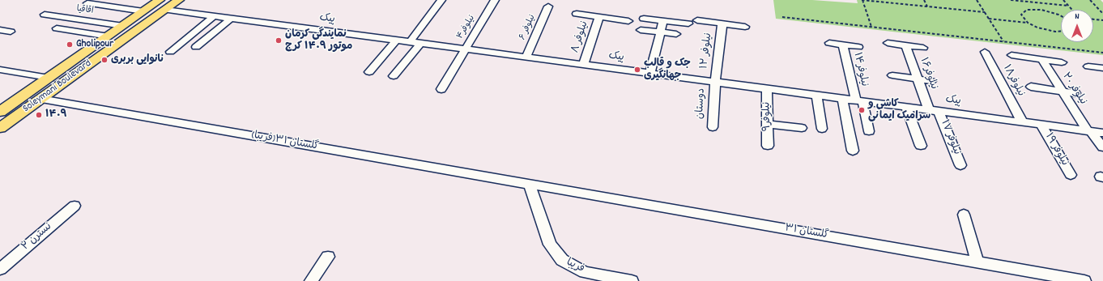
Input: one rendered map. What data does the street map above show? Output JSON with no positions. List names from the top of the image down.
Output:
{
  "streets": {
    "main road": ["Soleymani Boulevard"],
    "street": [
      "اقاقیا",
      "پیک",
      "نیلوفر۴",
      "نیلوفر ۶",
      "نیلوفر ۸",
      "نیلوفر ۱۲",
      "نیلوفر۱۴",
      "نیلوفر۱۶",
      "نیلوفر۱۸",
      "نیلوفر ۲۰",
      "دوستان",
      "نیلوفر۹",
      "نیلوفر ۱۷",
      "گلستان ۳۱(فریبا)",
      "نیلوفر ۱۹",
      "گلستان ۳۱",
      "نسترن ۲",
      "فریبا"
    ]
  },
  "crossings": [
    ["اقاقیا", "Soleymani Boulevard"],
    ["پیک", "نیلوفر۴"],
    ["پیک", "نیلوفر ۶"],
    ["پیک", "نیلوفر ۸"],
    ["پیک", "نیلوفر ۱۲"],
    ["پیک", "نیلوفر۱۴"],
    ["پیک", "نیلوفر۱۶"],
    ["پیک", "نیلوفر۱۸"],
    ["پیک", "Soleymani Boulevard"],
    ["پیک", "نیلوفر ۲۰"],
    ["پیک", "دوستان"],
    ["پیک", "نیلوفر۹"],
    ["پیک", "نیلوفر ۱۷"],
    ["پیک", "نیلوفر ۱۹"],
    ["نیلوفر ۱۲", "دوستان"],
    ["نیلوفر۱۶", "نیلوفر ۱۷"],
    ["Soleymani Boulevard", "گلستان ۳۱(فریبا)"],
    ["گلستان ۳۱(فریبا)", "گلستان ۳۱"],
    ["گلستان ۳۱(فریبا)", "فریبا"],
    ["گلستان ۳۱", "فریبا"]
  ],
  "places": [
    "نمایندگی کرمان موتور ۱۴۰۹ کرج",
    "Gholipour",
    "نانوایی بربری",
    "جک و قالب جهانگیری",
    "کاشی و سرامیک ایمانی",
    "۱۴۰۹"
  ],
  "north": "top"
}
